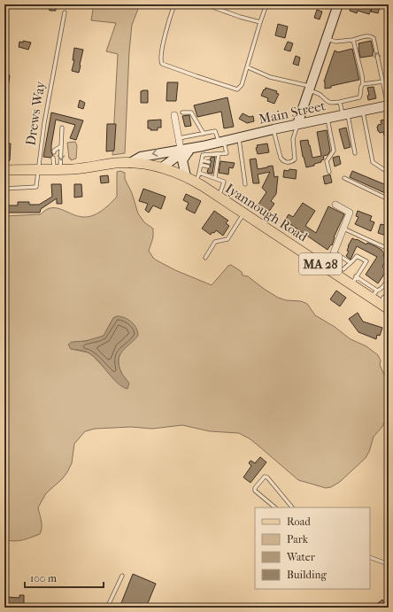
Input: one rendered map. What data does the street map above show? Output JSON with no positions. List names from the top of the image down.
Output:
{
  "streets": {
    "main road": ["Main Street", "Iyannough Road", "MA 28"],
    "lane": ["Drews Way"]
  },
  "crossings": [
    ["Main Street", "Drews Way"],
    ["Main Street", "Iyannough Road"]
  ],
  "legend": [
    "Road",
    "Park",
    "Water",
    "Building"
  ],
  "scale_bar": "100 m"
}
